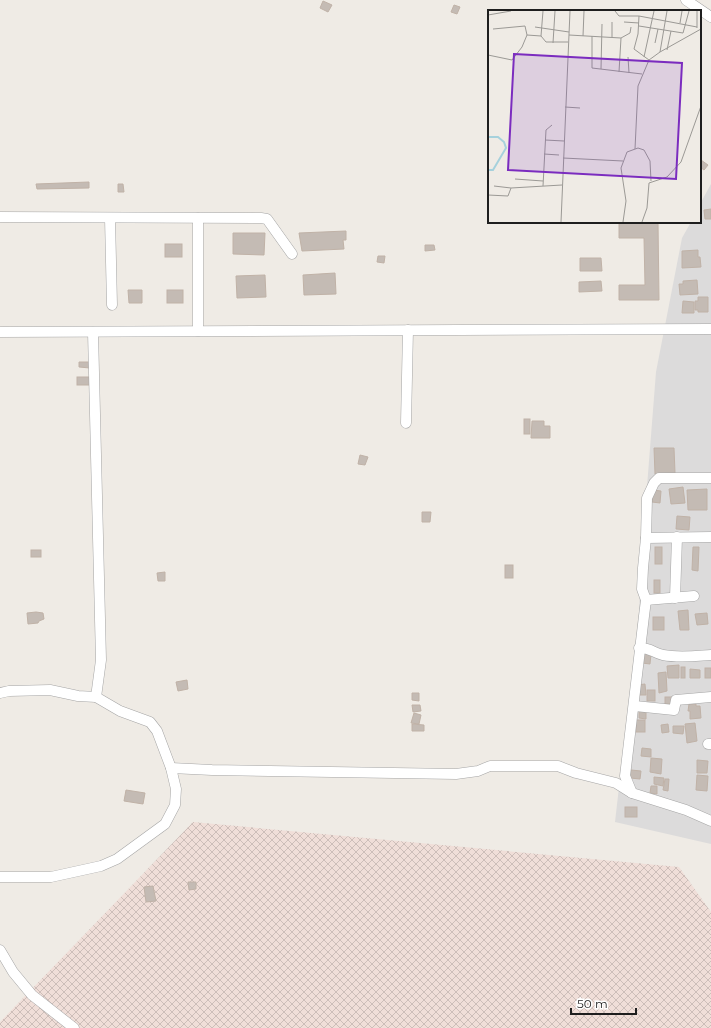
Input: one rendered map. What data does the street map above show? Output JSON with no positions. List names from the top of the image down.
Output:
{
  "scale_bar": "50 m"
}
